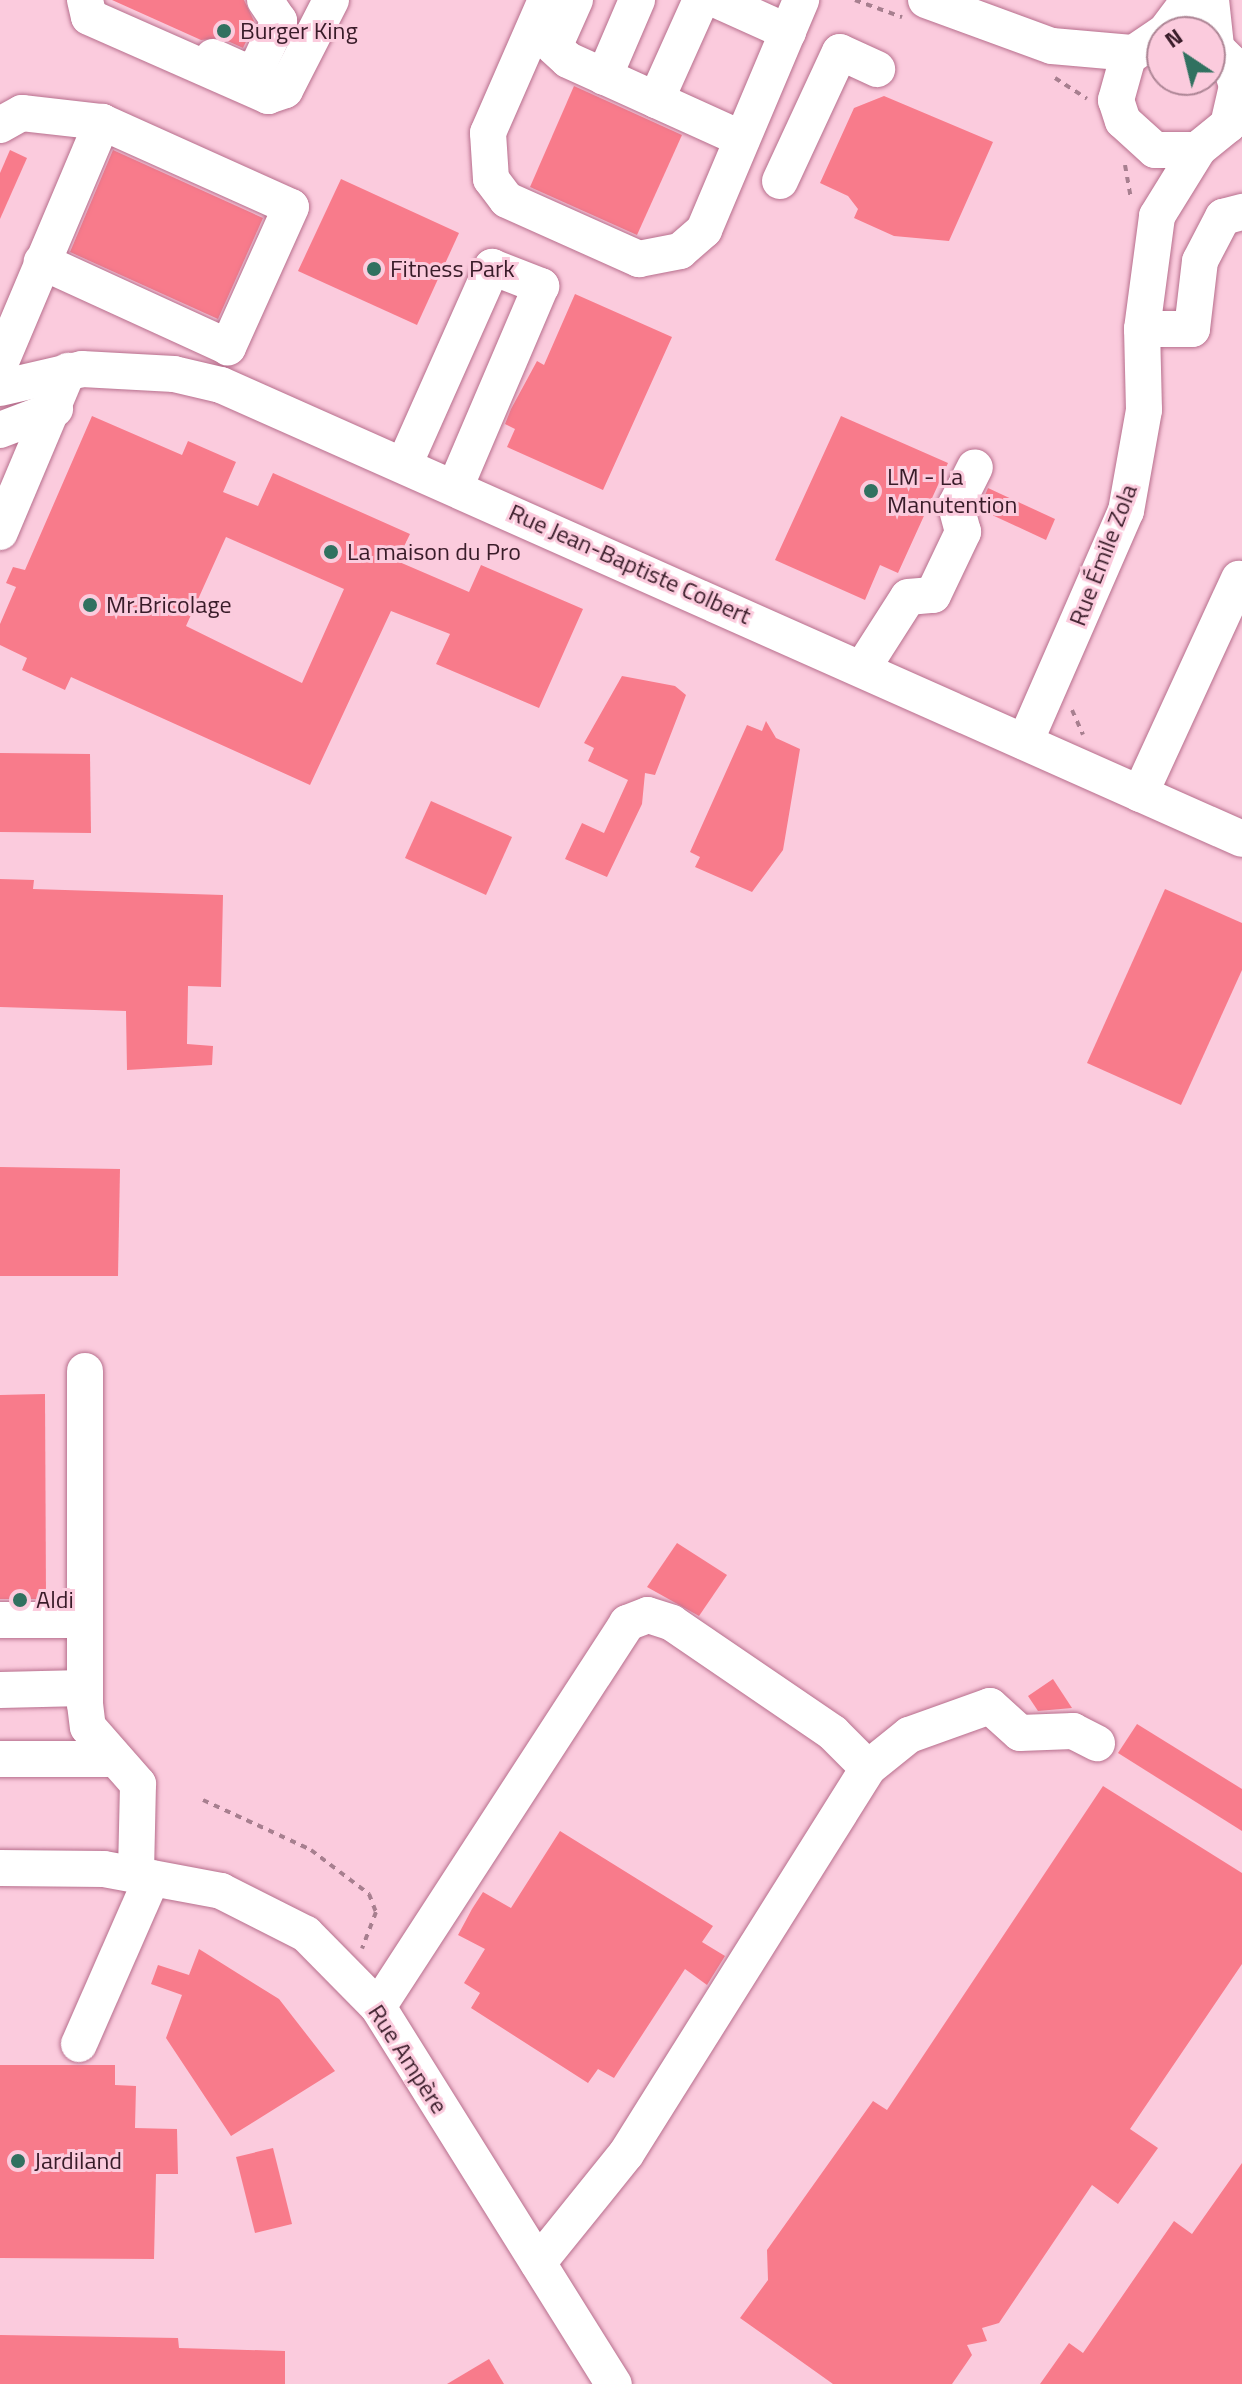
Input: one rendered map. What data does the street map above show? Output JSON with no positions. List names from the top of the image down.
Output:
{
  "streets": {
    "street": ["Rue Émile Zola", "Rue Jean-Baptiste Colbert", "Rue Ampère"]
  },
  "crossings": [
    ["Rue Émile Zola", "Rue Jean-Baptiste Colbert"]
  ],
  "places": [
    "Burger King",
    "Fitness Park",
    "LM - La Manutention",
    "La maison du Pro",
    "Mr.Bricolage",
    "Aldi",
    "Jardiland"
  ],
  "north": "top left"
}
